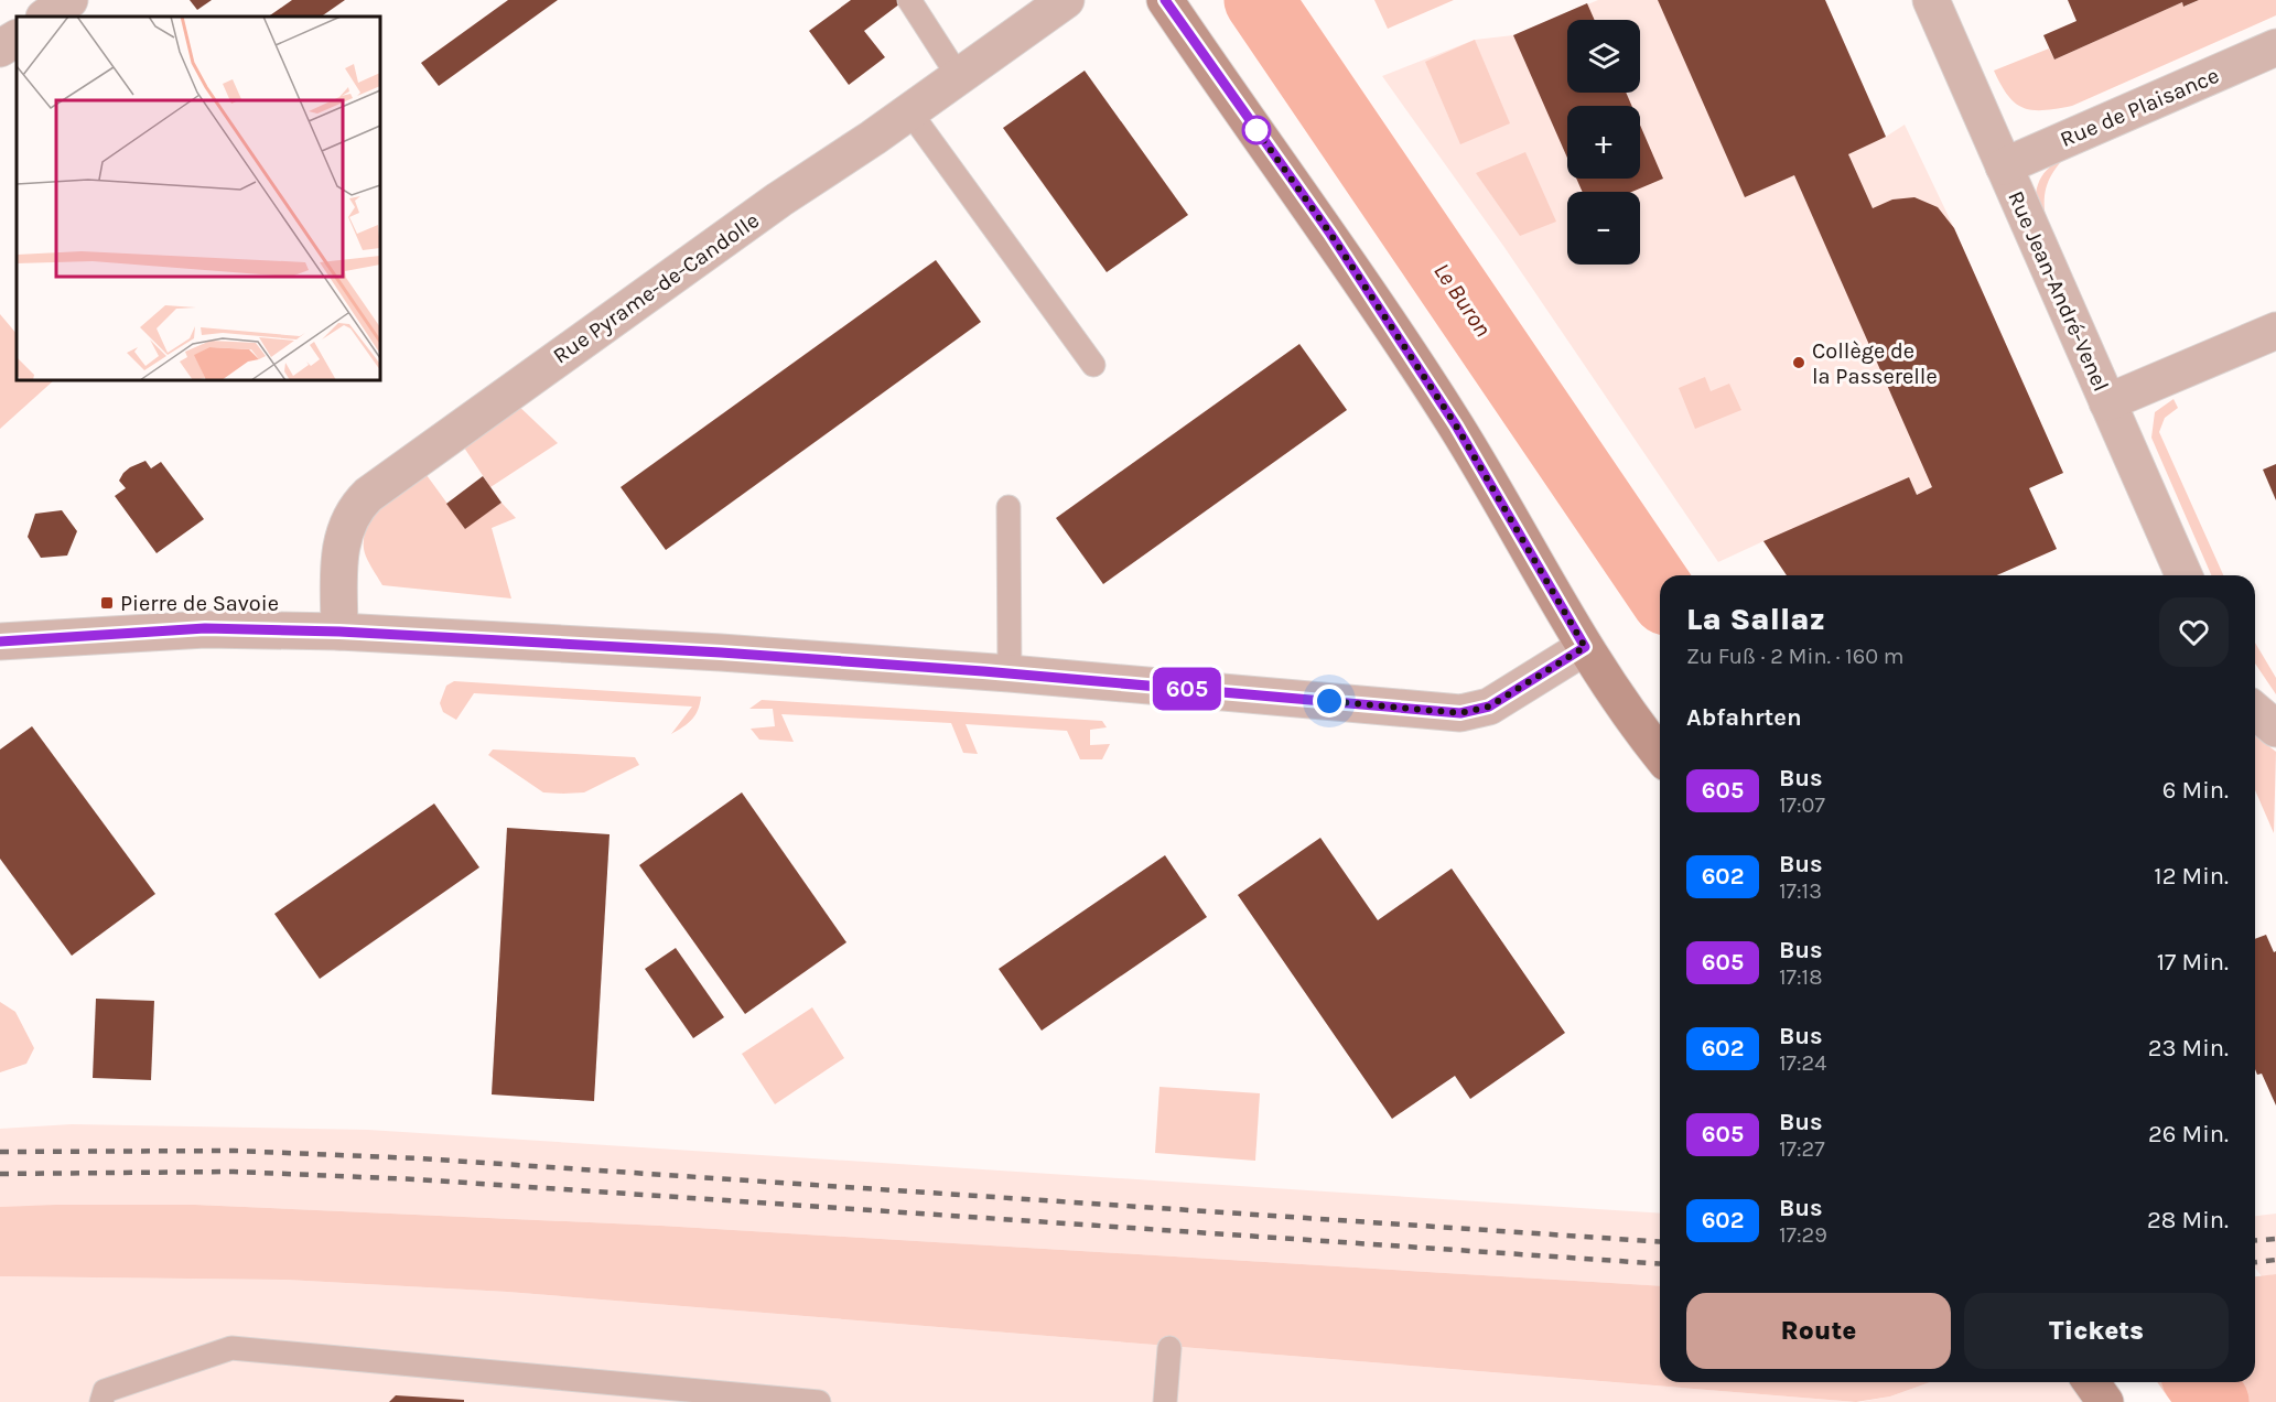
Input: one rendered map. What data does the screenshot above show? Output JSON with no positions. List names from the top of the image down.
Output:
{
  "streets": {
    "street": ["Rue de Plaisance", "Rue Pyrame-de-Candolle", "Rue Jean-André-Venel"]
  },
  "crossings": [
    ["Rue de Plaisance", "Rue Jean-André-Venel"]
  ],
  "water": ["Le Buron"],
  "places": {
    "other": ["Collège de la Passerelle"],
    "transit": ["Pierre de Savoie"]
  },
  "lines": ["bus line 605"],
  "page": {
    "on_map": "605",
    "map_buttons": ["+", "−"],
    "heading": [
      ["La Sallaz", "Zu Fuß · 2 Min. · 160 m"],
      "Abfahrten"
    ],
    "list": [
      {
        "mark": "605",
        "name": "Bus",
        "note": "17:07",
        "value": "6 Min."
      },
      {
        "mark": "602",
        "name": "Bus",
        "note": "17:13",
        "value": "12 Min."
      },
      {
        "mark": "605",
        "name": "Bus",
        "note": "17:18",
        "value": "17 Min."
      },
      {
        "mark": "602",
        "name": "Bus",
        "note": "17:24",
        "value": "23 Min."
      },
      {
        "mark": "605",
        "name": "Bus",
        "note": "17:27",
        "value": "26 Min."
      },
      {
        "mark": "602",
        "name": "Bus",
        "note": "17:29",
        "value": "28 Min."
      }
    ],
    "buttons": ["Route", "Tickets"]
  }
}
